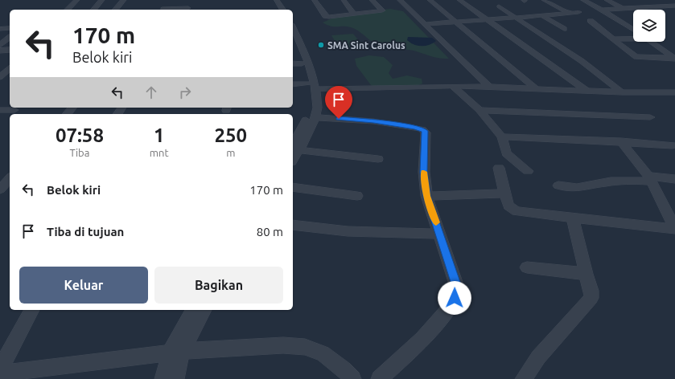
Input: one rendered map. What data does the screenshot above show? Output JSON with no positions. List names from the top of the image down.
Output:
{
  "places": ["SMA Sint Carolus"],
  "page": {
    "turn": ["170 m", "Belok kiri"],
    "eta": [
      "07:58",
      "Tiba",
      "1",
      "mnt",
      "250",
      "m"
    ],
    "list": [
      {
        "name": "Belok kiri",
        "value": "170 m"
      },
      {
        "name": "Tiba di tujuan",
        "value": "80 m"
      }
    ],
    "buttons": ["Keluar", "Bagikan"]
  }
}
